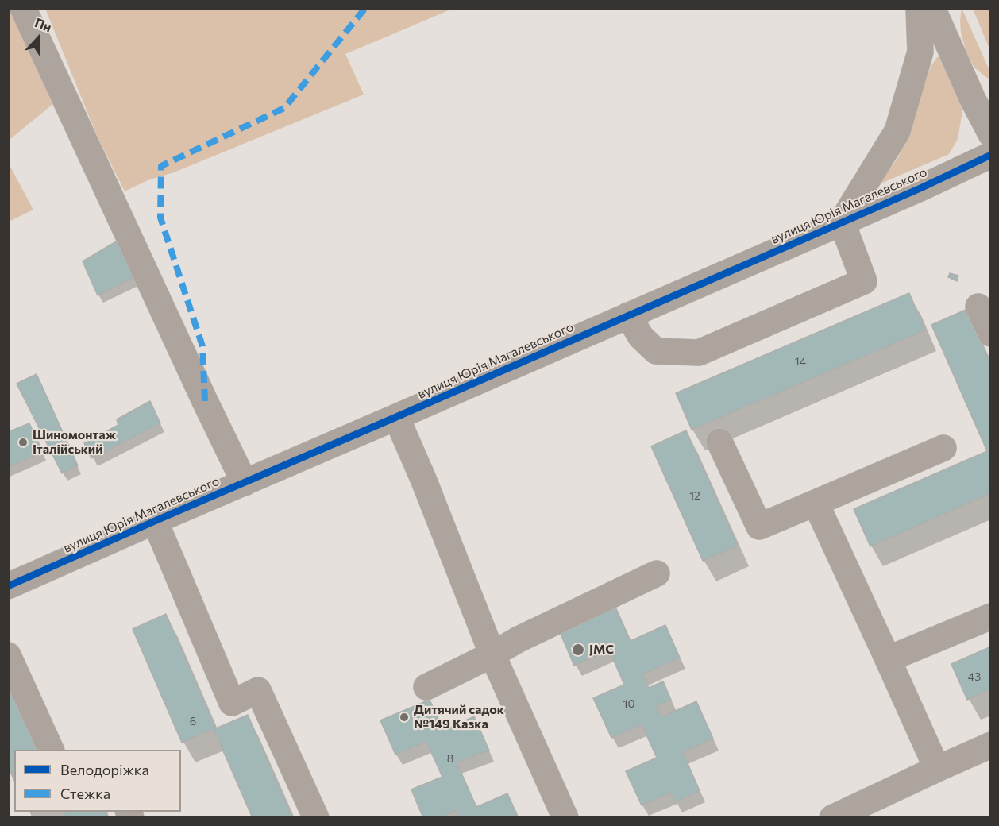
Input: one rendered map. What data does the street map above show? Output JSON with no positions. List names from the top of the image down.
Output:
{
  "streets": {
    "street": ["вулиця Юрія Магалевського"]
  },
  "places": ["Шиномонтаж Італійський", "JMC", "Дитячий садок №149 Казка"],
  "house_numbers": [
    "14",
    "12",
    "43",
    "10",
    "6",
    "8"
  ],
  "legend": ["Велодоріжка", "Стежка"],
  "north": "top"
}
